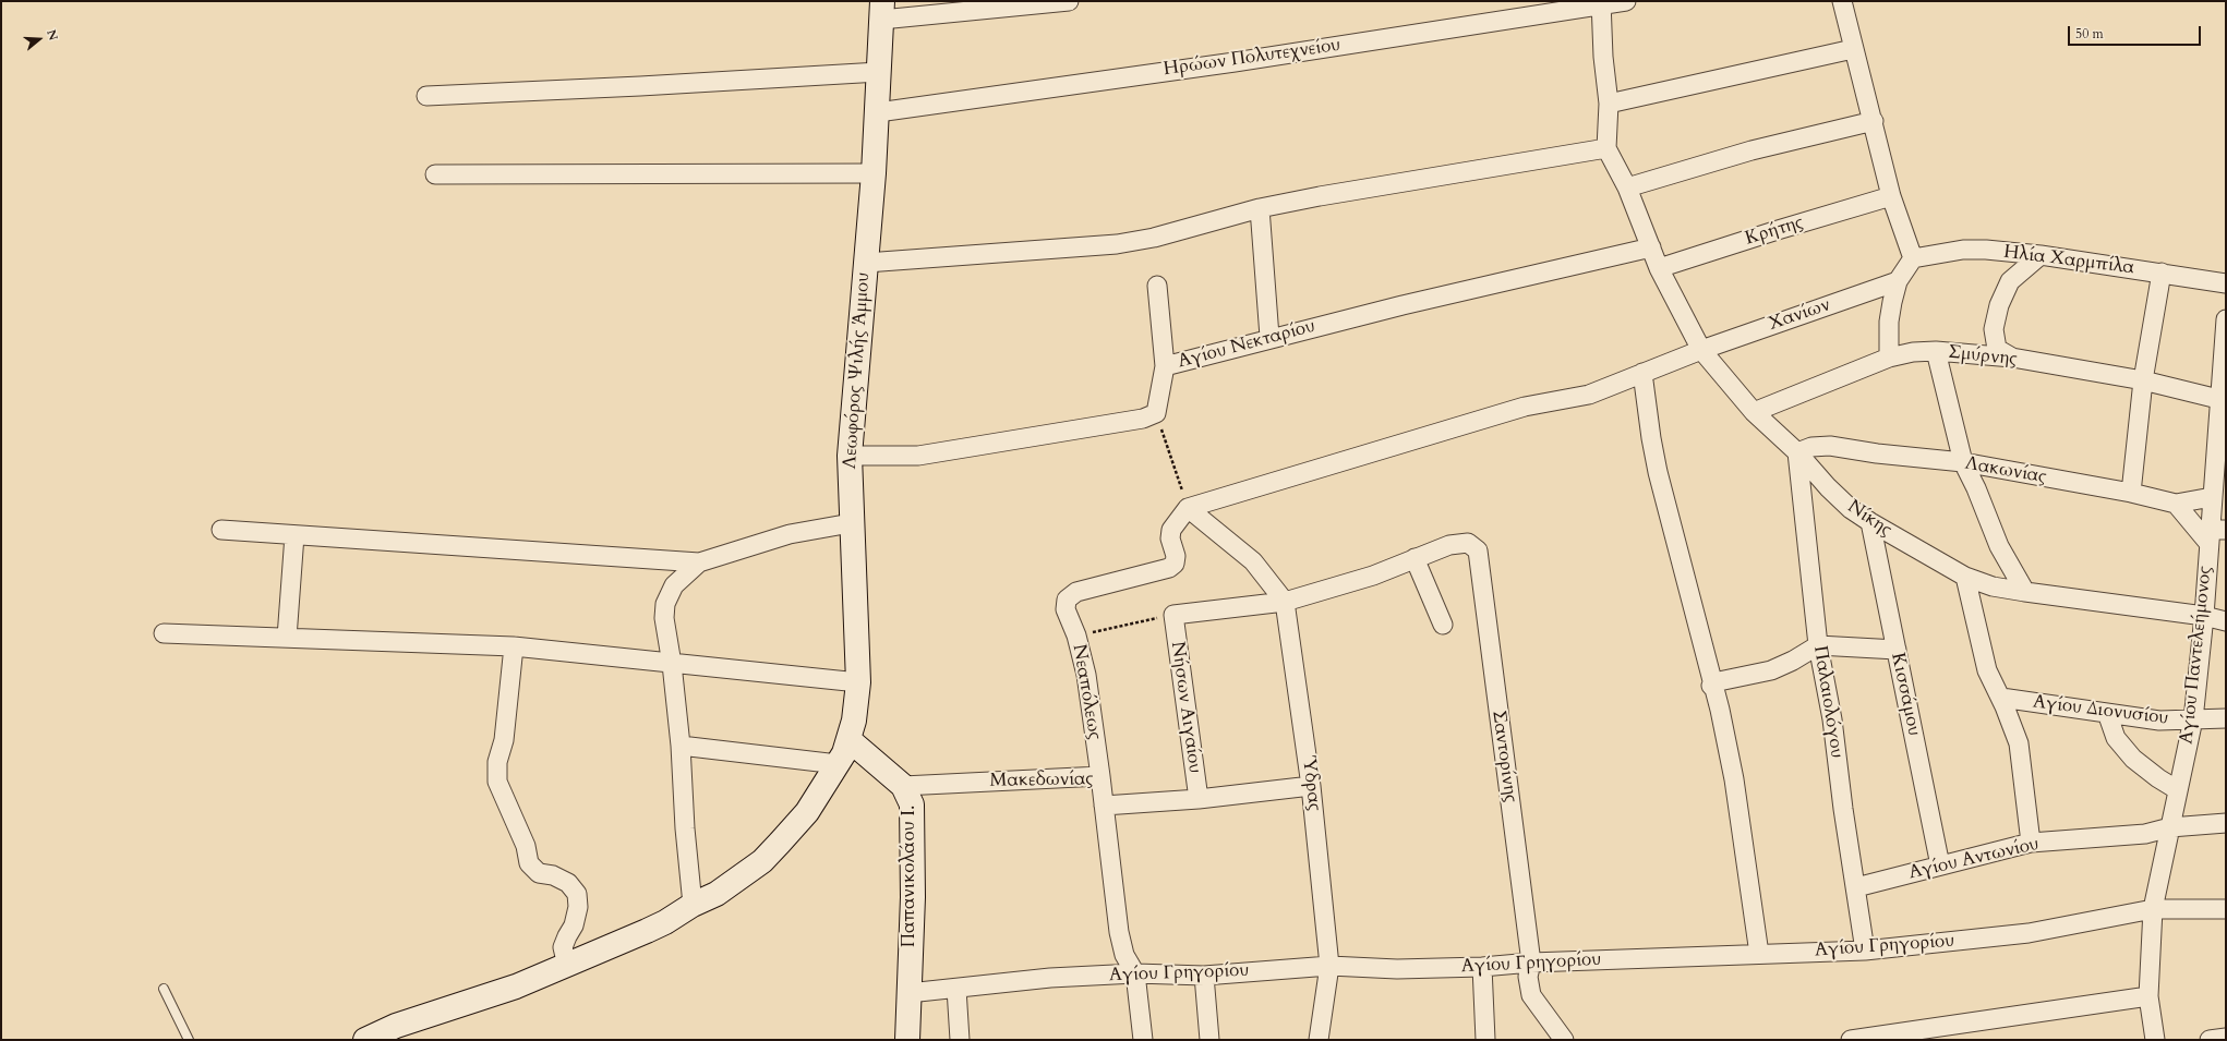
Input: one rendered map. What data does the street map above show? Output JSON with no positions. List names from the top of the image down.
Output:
{
  "streets": {
    "street": [
      "Ηρώων Πολυτεχνείου",
      "Κρήτης",
      "Ηλία Χαρμπίλα",
      "Χανίων",
      "Αγίου Νεκταρίου",
      "Σμύρνης",
      "Λεωφόρος Ψιλής Άμμου",
      "Λακωνίας",
      "Νίκης",
      "Αγίου Παντελεήμονος",
      "Νεαπόλεως",
      "Κισσάμου",
      "Παλαιολόγου",
      "Νήσων Αιγαίου",
      "Αγίου Διονυσίου",
      "Σαντορίνης",
      "Μακεδωνίας",
      "Ύδρας",
      "Αγίου Αντωνίου",
      "Παπανικολάου Ι.",
      "Αγίου Γρηγορίου"
    ]
  },
  "crossings": [
    ["Ηρώων Πολυτεχνείου", "Λεωφόρος Ψιλής Άμμου"],
    ["Κρήτης", "Νίκης"],
    ["Χανίων", "Νίκης"],
    ["Χανίων", "Νεαπόλεως"],
    ["Αγίου Νεκταρίου", "Νίκης"],
    ["Σμύρνης", "Νίκης"],
    ["Σμύρνης", "Αγίου Παντελεήμονος"],
    ["Λεωφόρος Ψιλής Άμμου", "Παπανικολάου Ι."],
    ["Λακωνίας", "Νίκης"],
    ["Λακωνίας", "Αγίου Παντελεήμονος"],
    ["Λακωνίας", "Παλαιολόγου"],
    ["Νίκης", "Αγίου Παντελεήμονος"],
    ["Νίκης", "Κισσάμου"],
    ["Νίκης", "Παλαιολόγου"],
    ["Αγίου Παντελεήμονος", "Αγίου Διονυσίου"],
    ["Αγίου Παντελεήμονος", "Αγίου Αντωνίου"],
    ["Αγίου Παντελεήμονος", "Αγίου Γρηγορίου"],
    ["Νεαπόλεως", "Μακεδωνίας"],
    ["Κισσάμου", "Αγίου Αντωνίου"],
    ["Παλαιολόγου", "Αγίου Αντωνίου"],
    ["Παλαιολόγου", "Αγίου Γρηγορίου"],
    ["Νήσων Αιγαίου", "Μακεδωνίας"],
    ["Σαντορίνης", "Αγίου Γρηγορίου"],
    ["Μακεδωνίας", "Ύδρας"],
    ["Μακεδωνίας", "Παπανικολάου Ι."],
    ["Ύδρας", "Αγίου Γρηγορίου"],
    ["Παπανικολάου Ι.", "Αγίου Γρηγορίου"]
  ],
  "scale_bar": "50 m",
  "north": "right"
}
